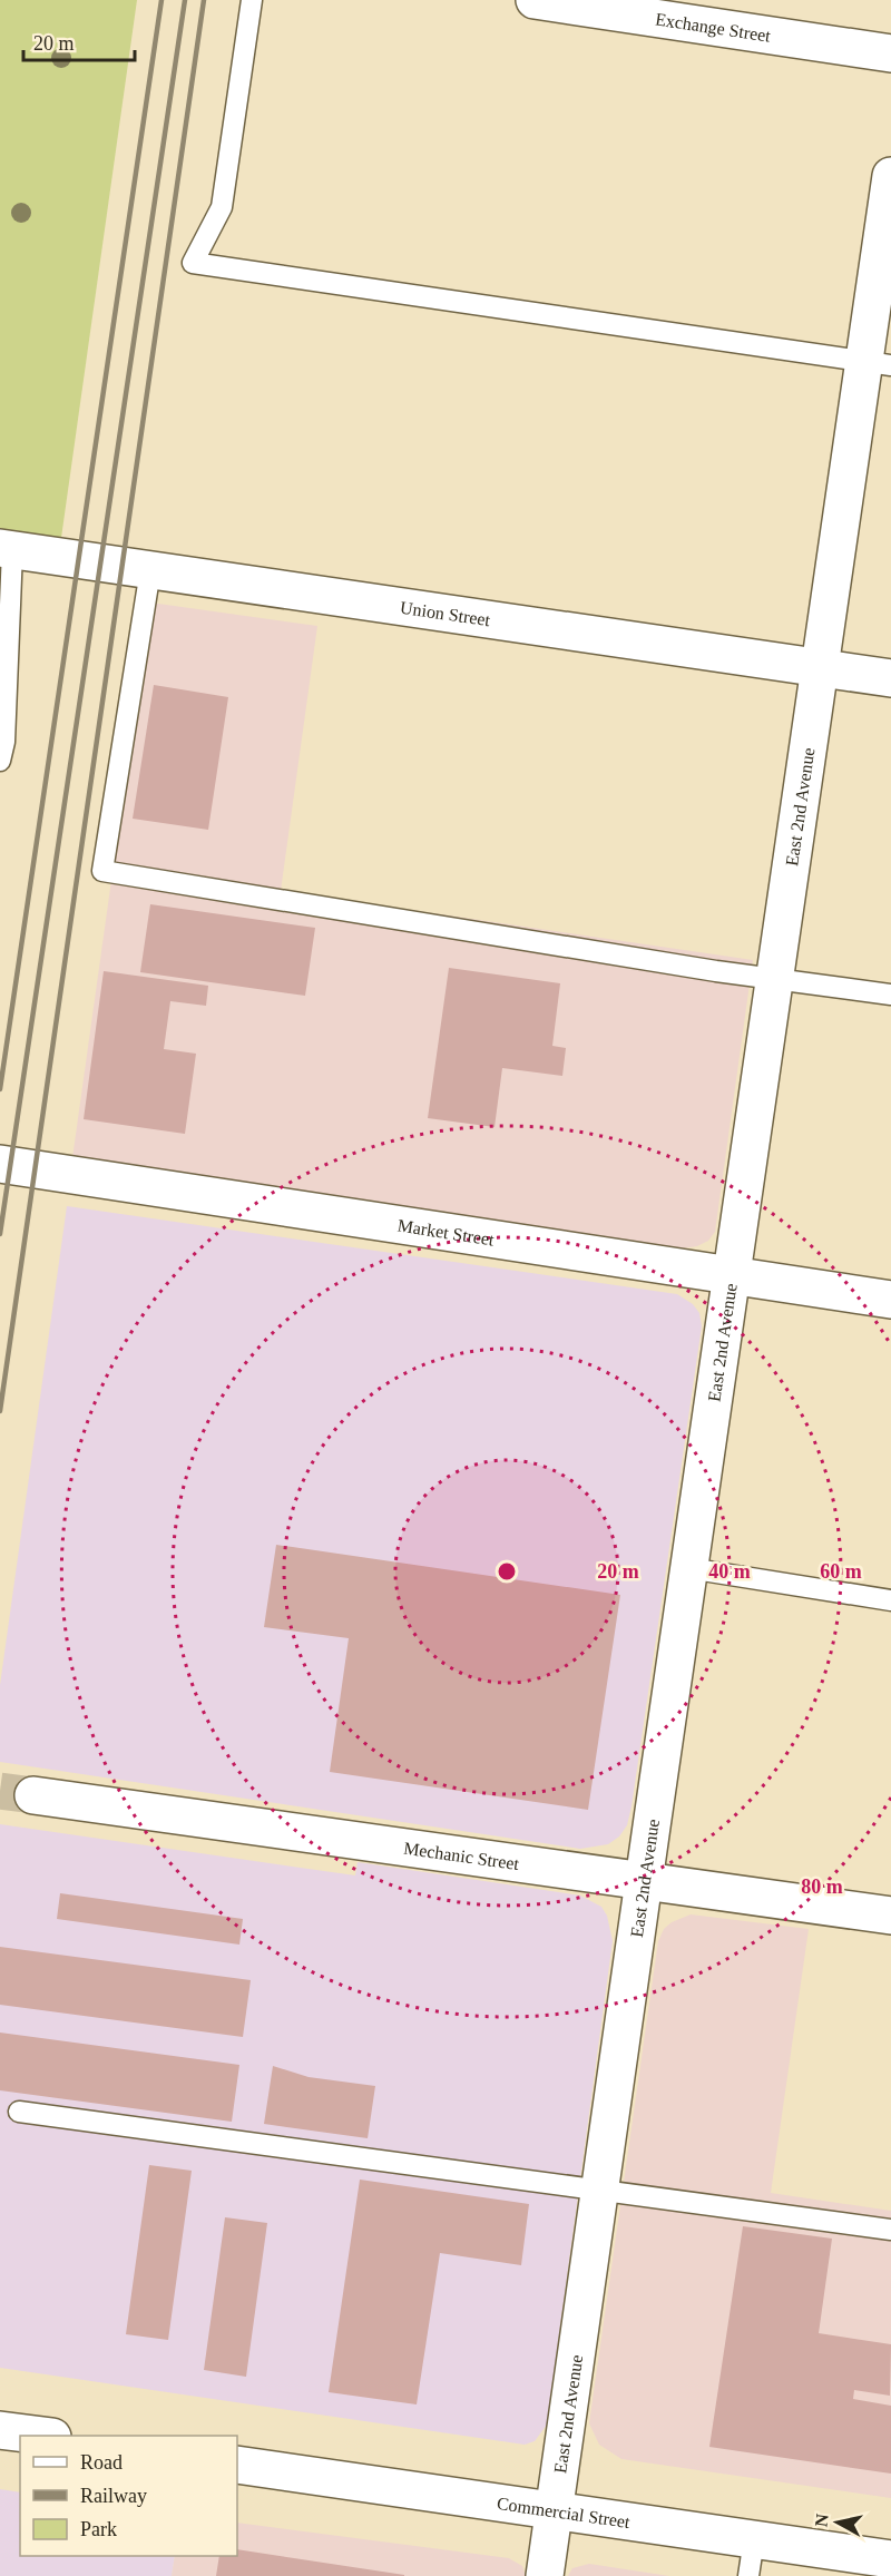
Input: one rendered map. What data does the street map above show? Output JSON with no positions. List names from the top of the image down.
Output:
{
  "streets": {
    "street": [
      "Exchange Street",
      "Union Street",
      "East 2nd Avenue",
      "Market Street",
      "Mechanic Street",
      "Commercial Street"
    ]
  },
  "crossings": [
    ["Union Street", "East 2nd Avenue"],
    ["East 2nd Avenue", "Market Street"],
    ["East 2nd Avenue", "Mechanic Street"],
    ["East 2nd Avenue", "Commercial Street"]
  ],
  "legend": ["Road", "Railway", "Park"],
  "scale_bar": "20 m",
  "north": "left",
  "rings": [
    "20 m",
    "40 m",
    "60 m",
    "80 m"
  ]
}
